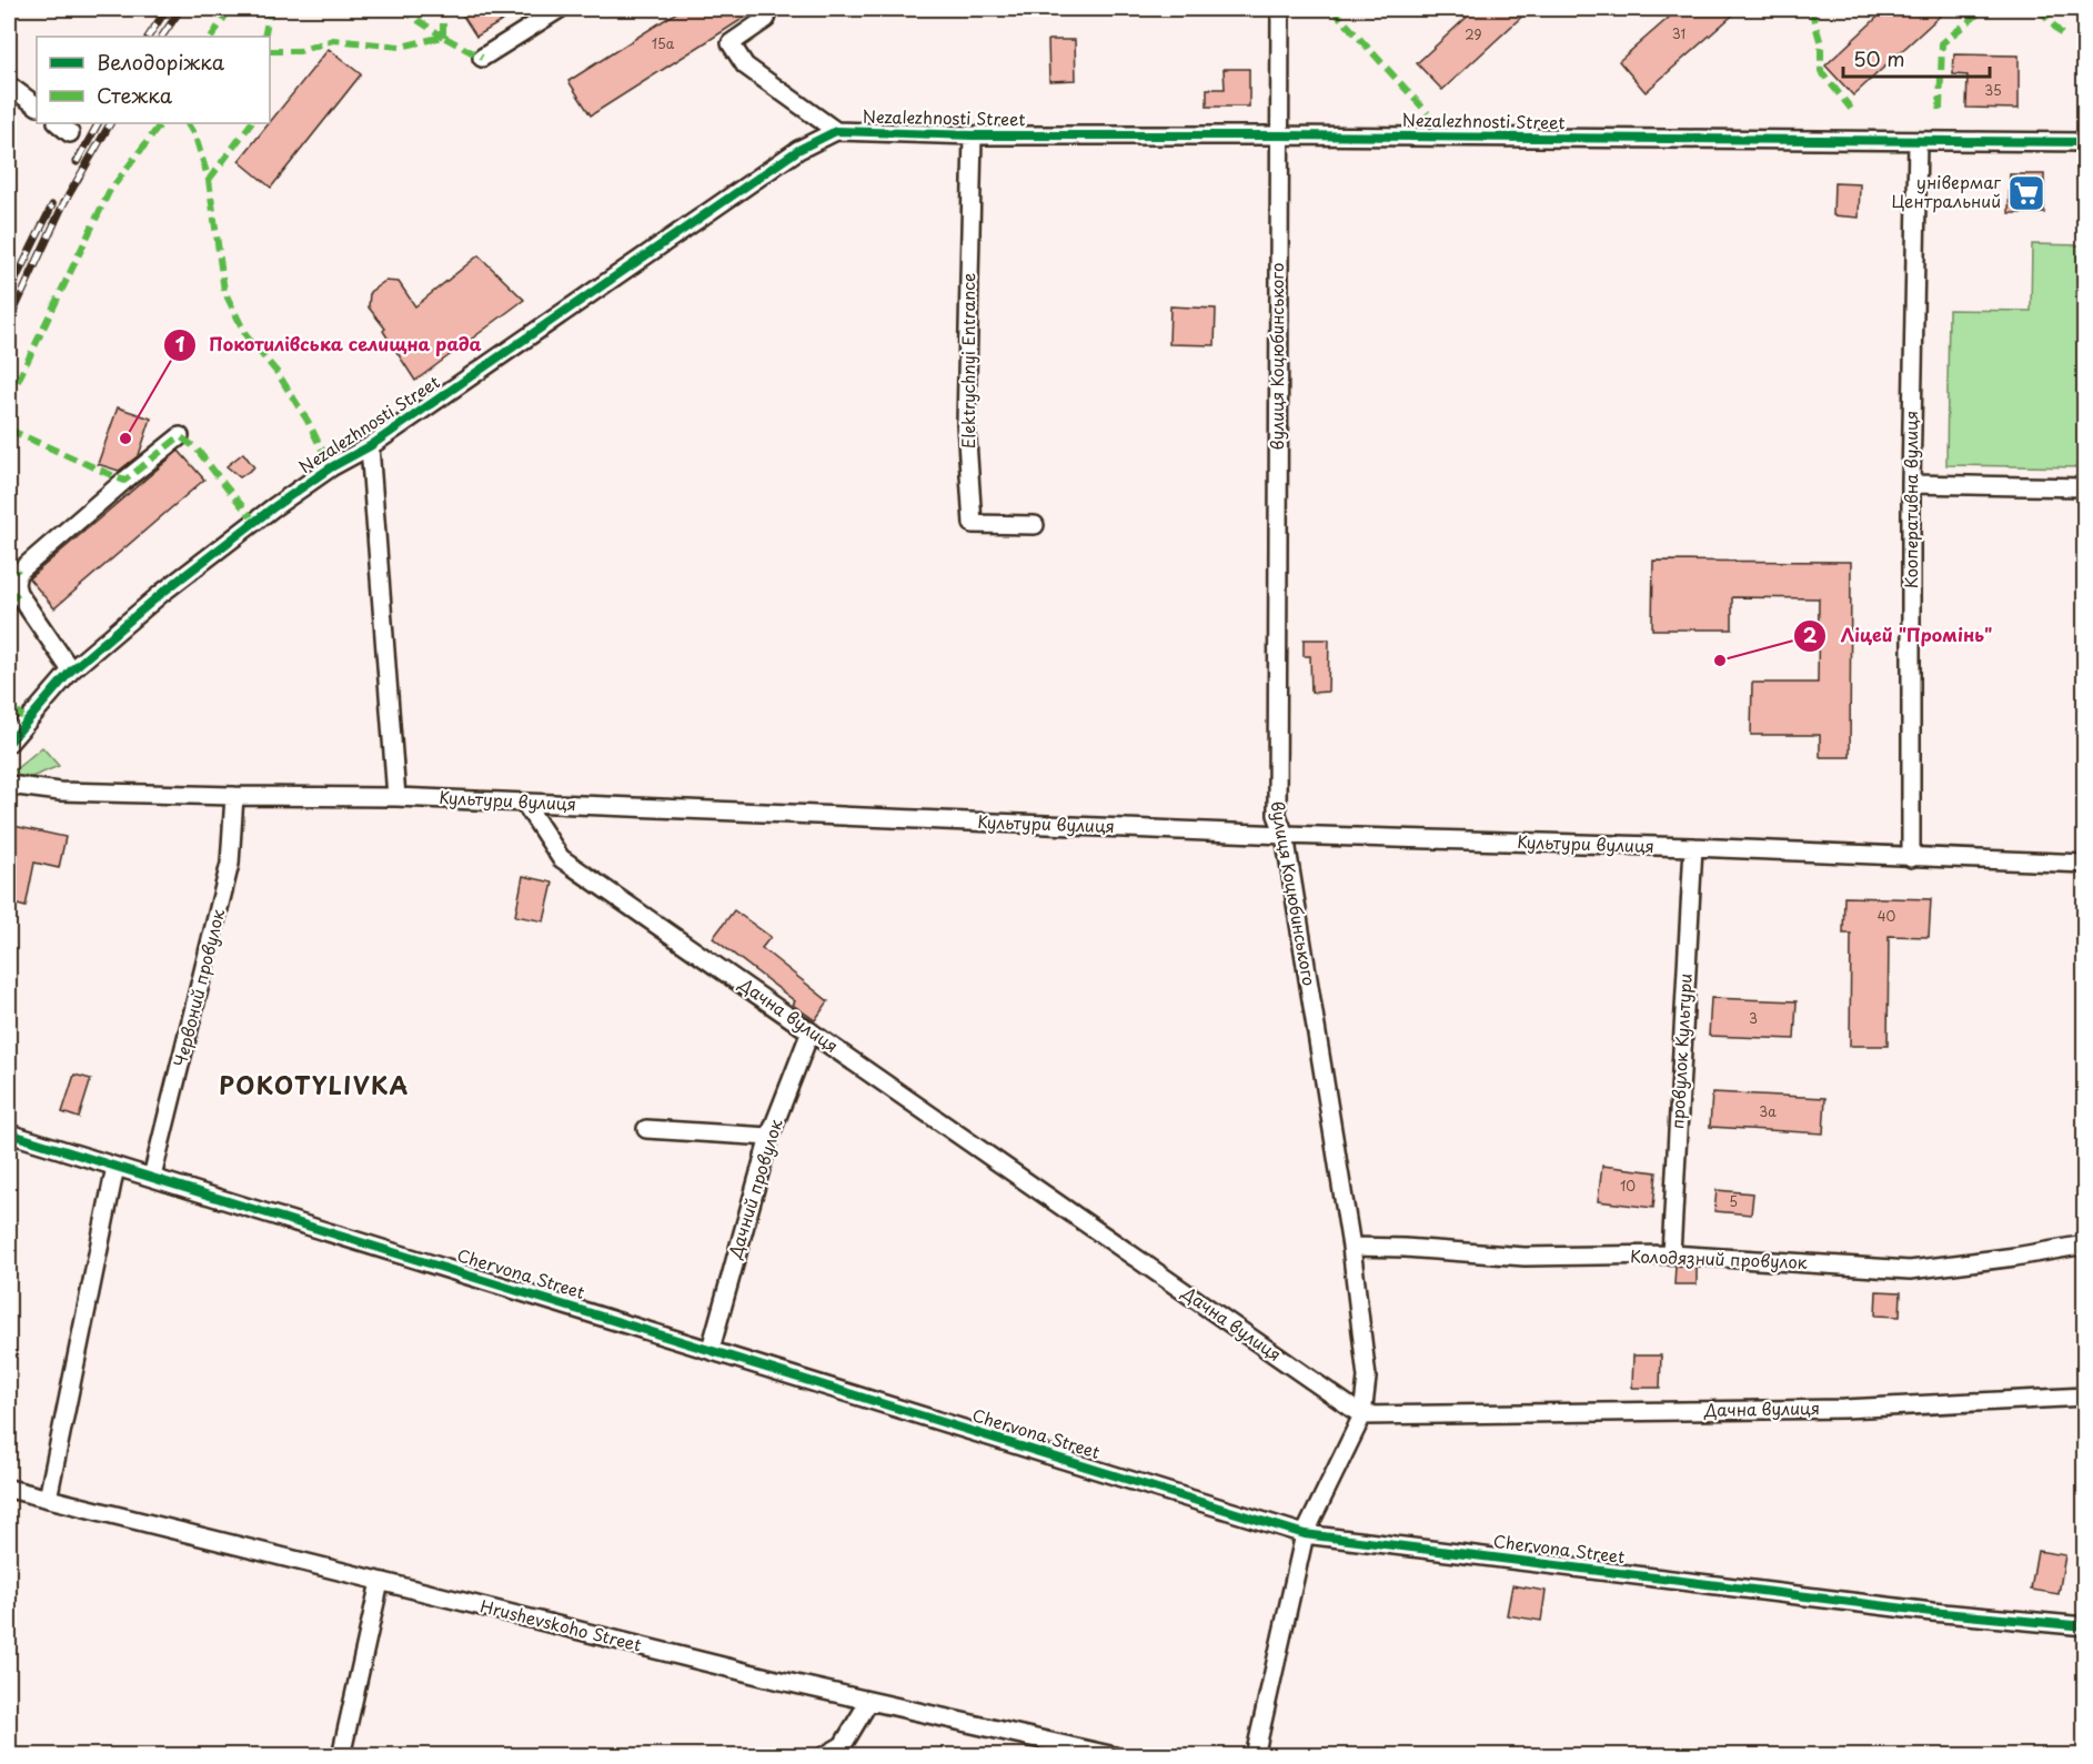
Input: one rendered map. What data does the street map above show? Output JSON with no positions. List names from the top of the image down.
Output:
{
  "streets": {
    "street": [
      "Nezalezhnosti Street",
      "вулиця Коцюбинського",
      "Elektrychnyi Entrance",
      "Кооперативна вулиця",
      "Культури вулиця",
      "Червоний провулок",
      "Дачна вулиця",
      "провулок Культури",
      "Дачний провулок",
      "Колодязний провулок",
      "Chervona Street",
      "Hrushevskoho Street"
    ]
  },
  "crossings": [
    ["Nezalezhnosti Street", "вулиця Коцюбинського"],
    ["Nezalezhnosti Street", "Elektrychnyi Entrance"],
    ["Nezalezhnosti Street", "Кооперативна вулиця"],
    ["вулиця Коцюбинського", "Культури вулиця"],
    ["вулиця Коцюбинського", "Дачна вулиця"],
    ["вулиця Коцюбинського", "Колодязний провулок"],
    ["вулиця Коцюбинського", "Chervona Street"],
    ["Кооперативна вулиця", "Культури вулиця"],
    ["Культури вулиця", "Червоний провулок"],
    ["Культури вулиця", "Дачна вулиця"],
    ["Культури вулиця", "провулок Культури"],
    ["Червоний провулок", "Chervona Street"],
    ["Дачна вулиця", "Дачний провулок"],
    ["провулок Культури", "Колодязний провулок"],
    ["Дачний провулок", "Chervona Street"]
  ],
  "districts": ["POKOTYLIVKA"],
  "places": {
    "supermarket": ["універмаг Центральний"],
    "other": ["Покотилівська селищна рада", "Ліцей \"Промінь\""]
  },
  "house_numbers": [
    "31",
    "29",
    "15а",
    "35",
    "40",
    "3",
    "3а",
    "10",
    "5"
  ],
  "legend": ["Велодоріжка", "Стежка"],
  "scale_bar": "50 m"
}
